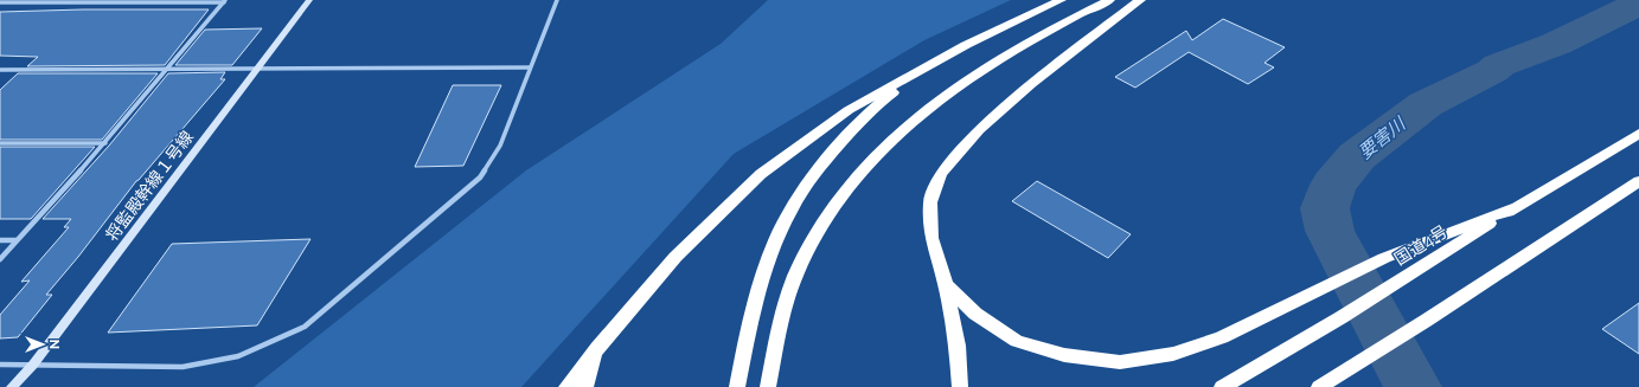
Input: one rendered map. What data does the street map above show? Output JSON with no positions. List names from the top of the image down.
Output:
{
  "streets": {
    "highway": ["国道4号"],
    "street": ["将監殿幹線１号線"]
  },
  "water": ["要害川"],
  "north": "right"
}
